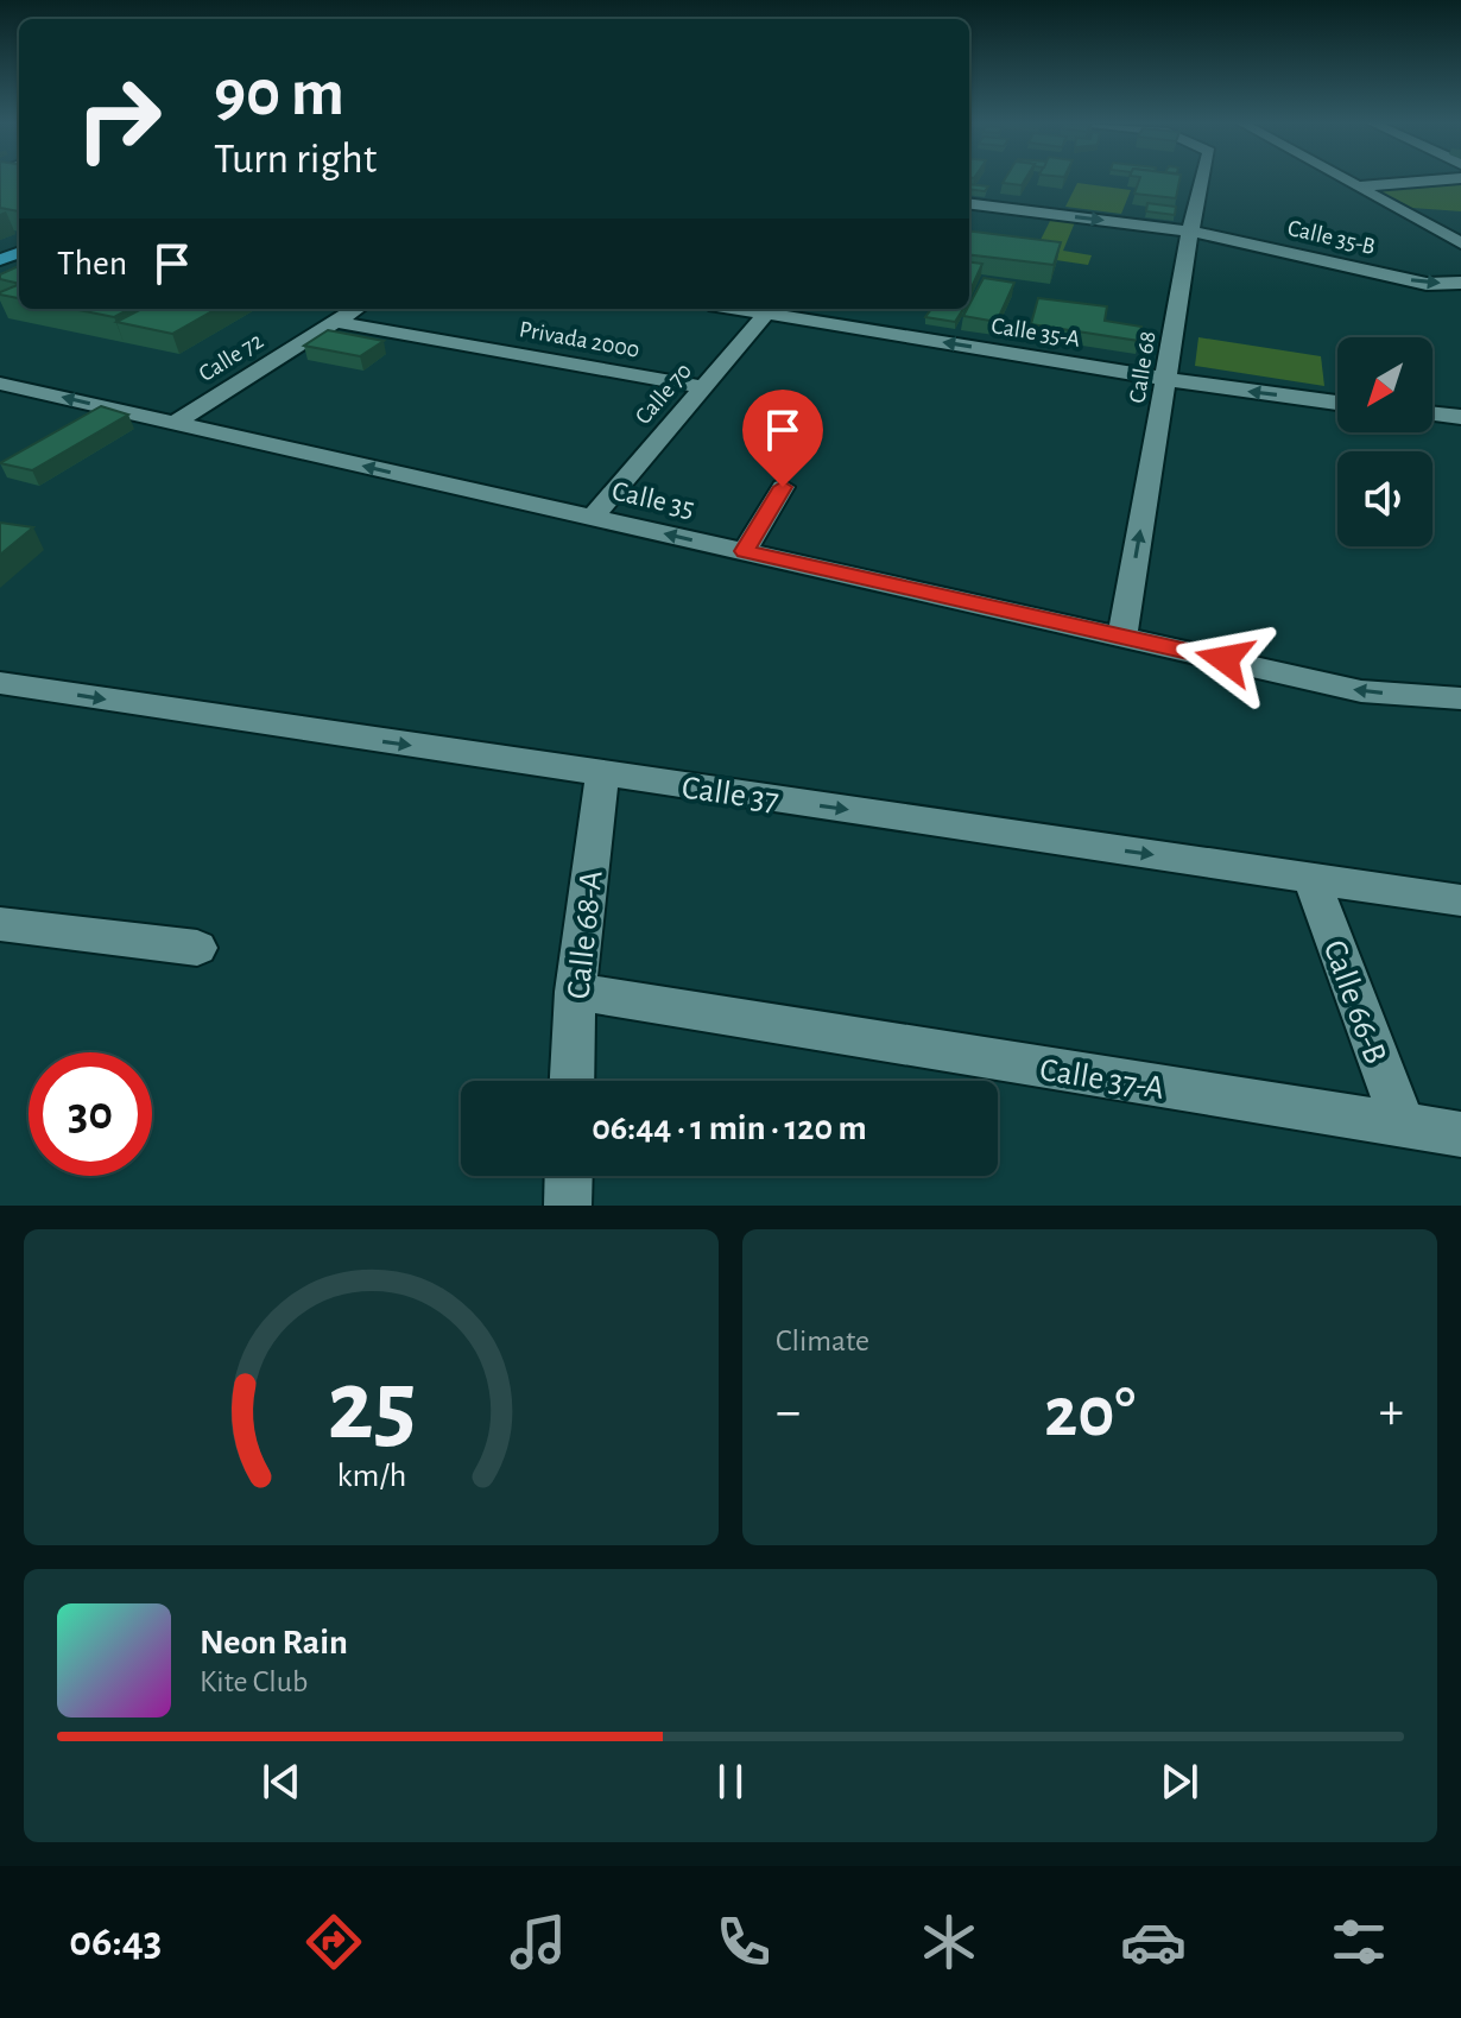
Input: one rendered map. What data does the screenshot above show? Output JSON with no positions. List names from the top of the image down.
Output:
{
  "streets": {
    "street": [
      "Calle 35-B",
      "Calle 35-A",
      "Privada 2000",
      "Calle 72",
      "Calle 68",
      "Calle 70",
      "Calle 35",
      "Calle 37",
      "Calle 68-A",
      "Calle 66-B",
      "Calle 37-A"
    ]
  },
  "crossings": [
    ["Calle 35-B", "Calle 68"],
    ["Calle 35-A", "Calle 68"],
    ["Calle 35-A", "Calle 70"],
    ["Privada 2000", "Calle 72"],
    ["Privada 2000", "Calle 70"],
    ["Calle 72", "Calle 35"],
    ["Calle 68", "Calle 35"],
    ["Calle 70", "Calle 35"],
    ["Calle 37", "Calle 68-A"],
    ["Calle 37", "Calle 66-B"],
    ["Calle 68-A", "Calle 37-A"],
    ["Calle 66-B", "Calle 37-A"]
  ],
  "one_way": [
    "Calle 35-A",
    "Calle 68",
    "Calle 35",
    "Calle 37"
  ],
  "north": "bottom left",
  "page": {
    "turn": ["90 m", "Turn right"],
    "then": "Then",
    "limit": "30",
    "trip": "06:44 · 1 min · 120 m",
    "tile": "Climate",
    "heat": ["−", "20°", "+"],
    "song": ["Neon Rain", "Kite Club"],
    "tabs": "06:43",
    "gauge": ["25", "km/h"]
  }
}
